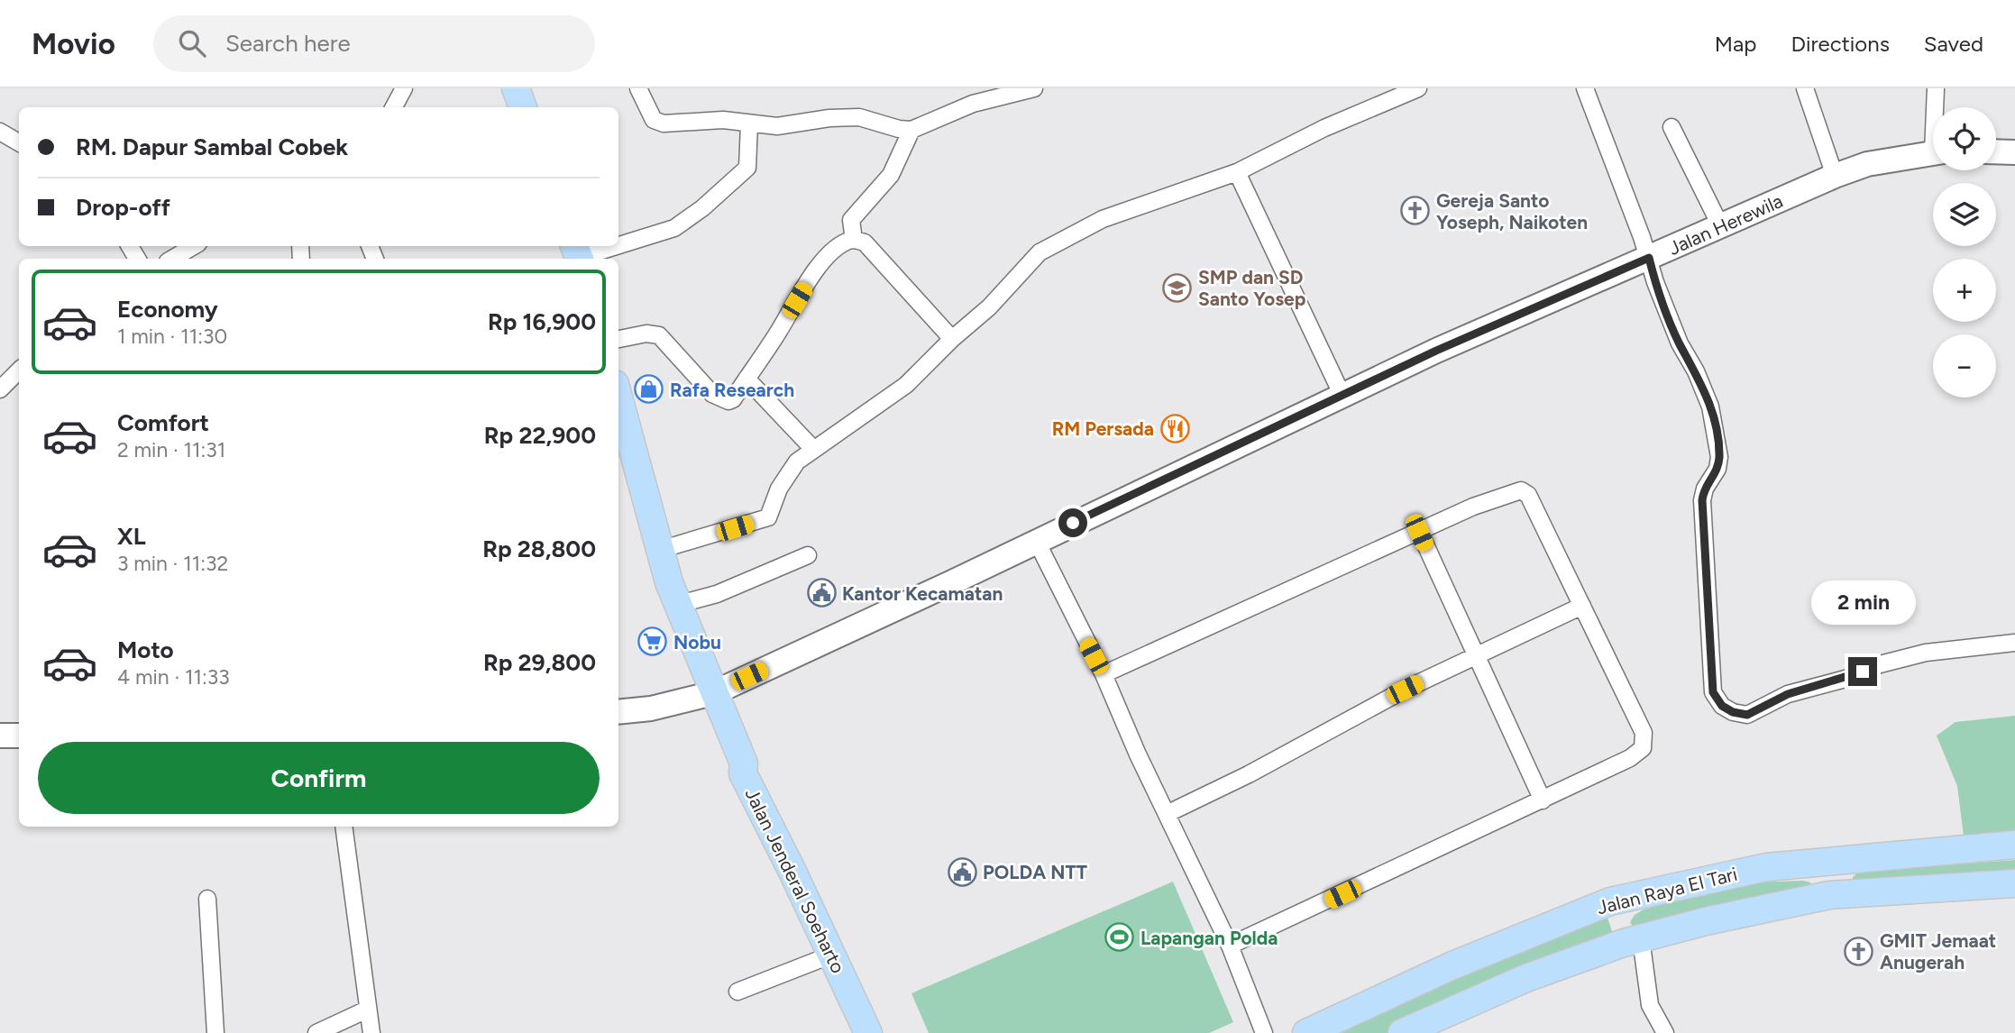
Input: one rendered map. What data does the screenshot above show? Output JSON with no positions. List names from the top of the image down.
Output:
{
  "streets": {
    "main road": ["Jalan Herewila", "Jalan Jenderal Soeharto", "Jalan Raya El Tari"]
  },
  "crossings": [
    ["Jalan Herewila", "Jalan Jenderal Soeharto"]
  ],
  "places": {
    "church": ["Gereja Santo Yoseph, Naikoten", "GMIT Jemaat Anugerah"],
    "school or university": ["SMP dan SD Santo Yosep"],
    "shop": ["Rafa Research"],
    "restaurant": ["RM Persada"],
    "public building": ["Kantor Kecamatan", "POLDA NTT"],
    "supermarket": ["Nobu"],
    "sports": ["Lapangan Polda"]
  },
  "page": {
    "header": "Movio",
    "search": "Search here",
    "nav": ["Map", "Directions", "Saved"],
    "map_buttons": ["+", "−"],
    "banner": ["RM. Dapur Sambal Cobek", "Drop-off"],
    "list": [
      {
        "name": "Economy",
        "note": "1 min · 11:30",
        "value": "Rp 16,900"
      },
      {
        "name": "Comfort",
        "note": "2 min · 11:31",
        "value": "Rp 22,900"
      },
      {
        "name": "XL",
        "note": "3 min · 11:32",
        "value": "Rp 28,800"
      },
      {
        "name": "Moto",
        "note": "4 min · 11:33",
        "value": "Rp 29,800"
      }
    ],
    "bubble": "2 min",
    "buttons": "Confirm"
  }
}
